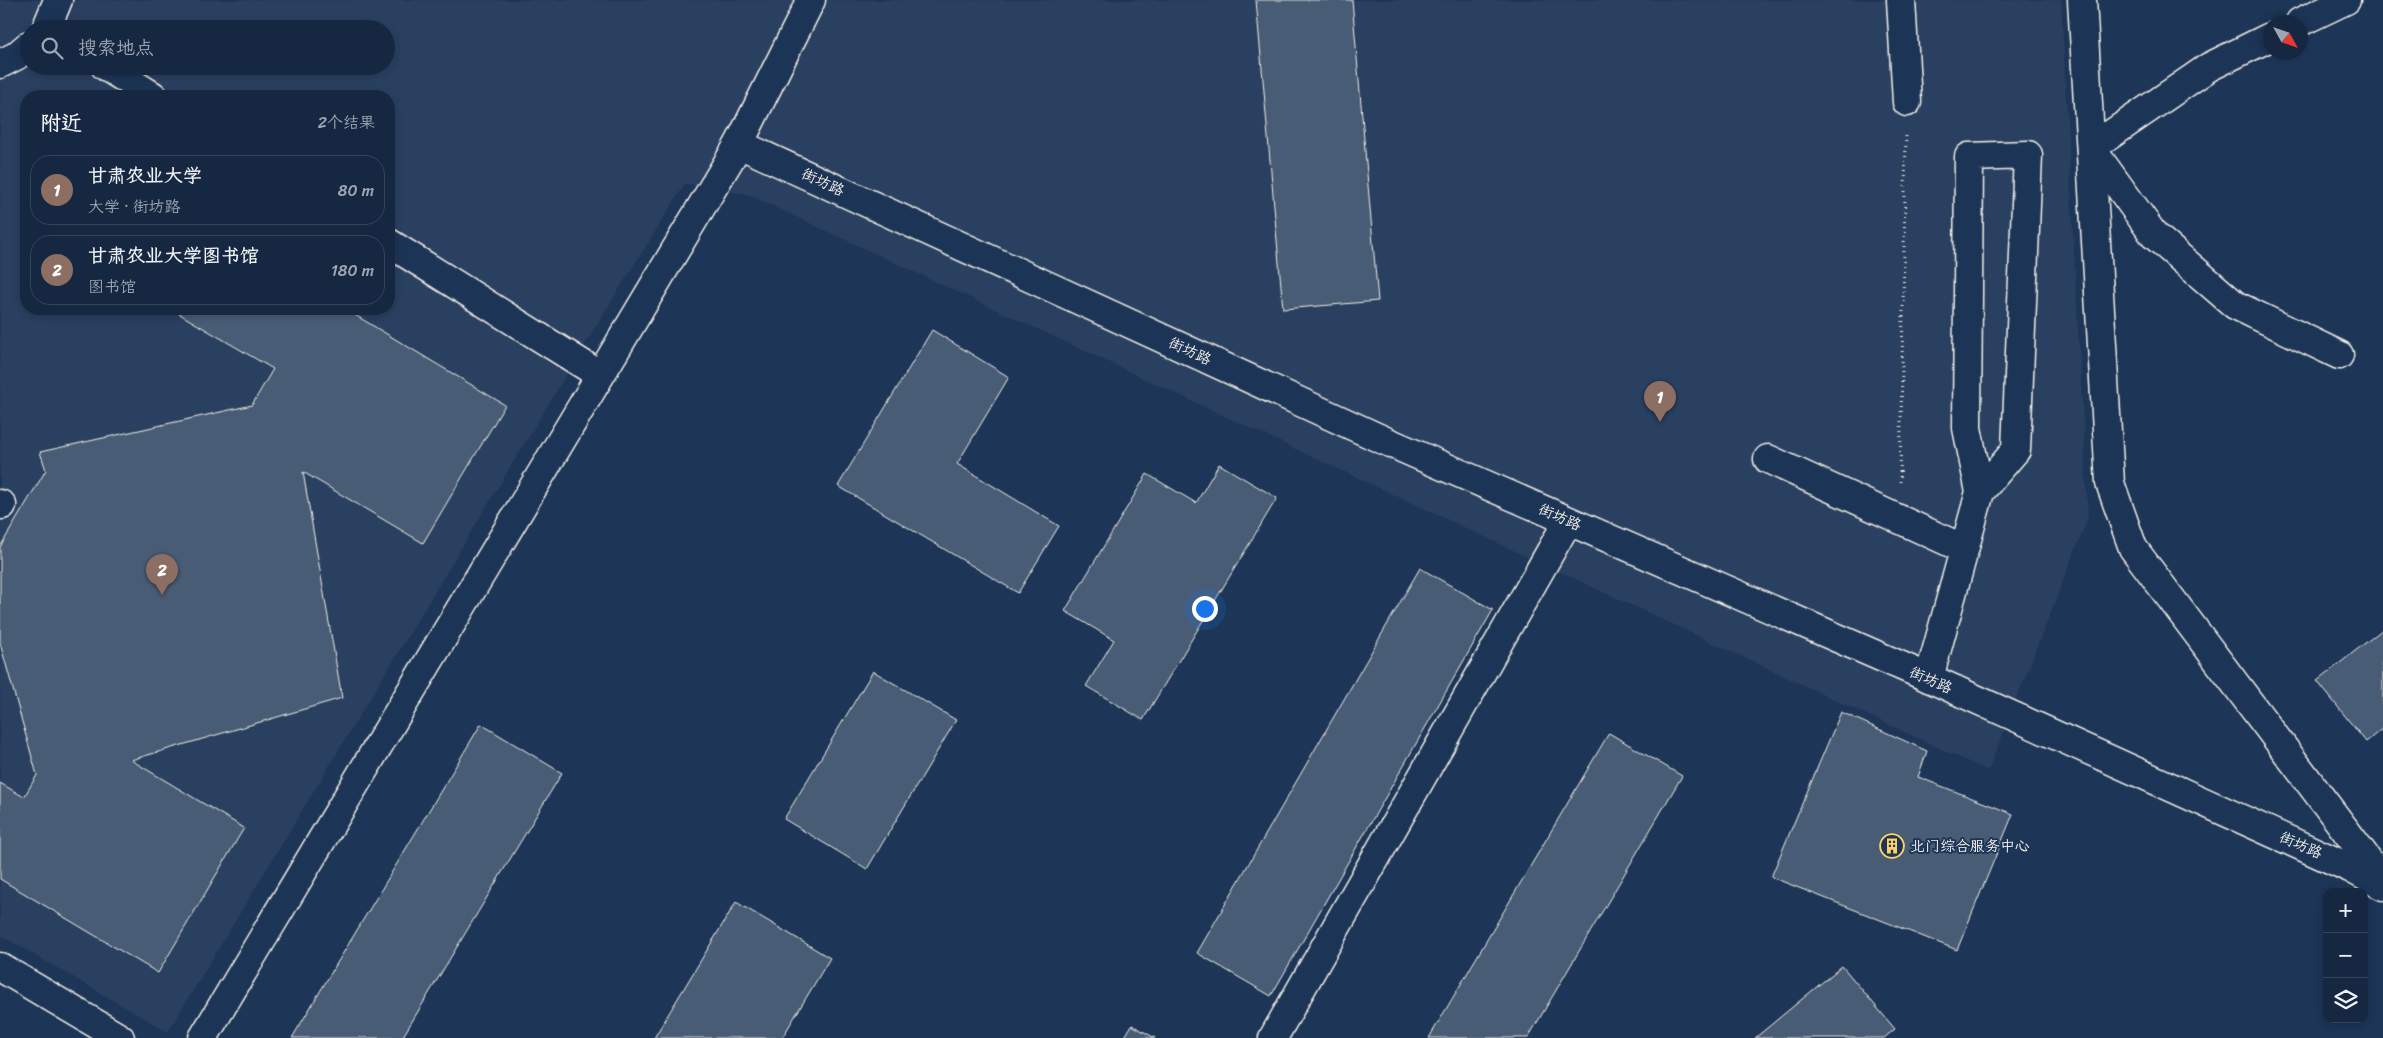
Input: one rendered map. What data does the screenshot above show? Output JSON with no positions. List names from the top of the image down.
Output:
{
  "streets": {
    "street": ["街坊路"]
  },
  "places": {
    "building": ["北门综合服务中心"]
  },
  "north": "bottom right",
  "page": {
    "search": "搜索地点",
    "heading": ["附近", "2个结果"],
    "list": [
      {
        "mark": "1",
        "name": "甘肃农业大学",
        "note": "大学 · 街坊路",
        "value": "80 m"
      },
      {
        "mark": "2",
        "name": "甘肃农业大学图书馆",
        "note": "图书馆",
        "value": "180 m"
      }
    ],
    "pins": ["1", "2"],
    "map_buttons": ["+", "−"]
  }
}
